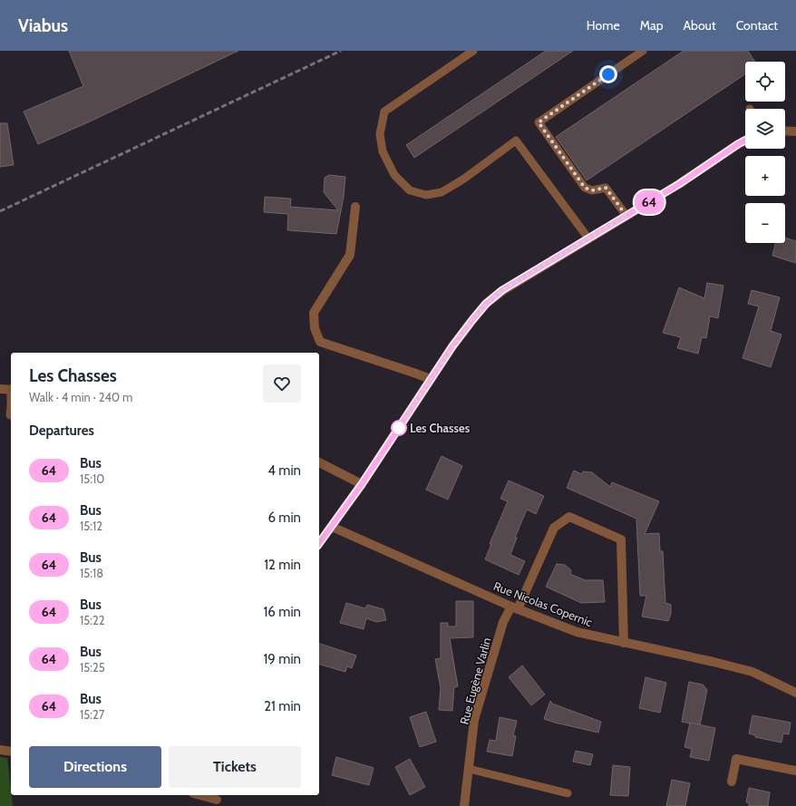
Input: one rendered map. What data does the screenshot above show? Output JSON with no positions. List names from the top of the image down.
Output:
{
  "streets": {
    "street": ["Rue Nicolas Copernic", "Rue Eugène Varlin"]
  },
  "crossings": [
    ["Rue Nicolas Copernic", "Rue Eugène Varlin"]
  ],
  "places": ["Les Chasses"],
  "lines": ["bus line 64"],
  "page": {
    "header": "Viabus",
    "nav": [
      "Home",
      "Map",
      "About",
      "Contact"
    ],
    "on_map": "64",
    "map_buttons": ["+", "−"],
    "heading": [
      ["Les Chasses", "Walk · 4 min · 240 m"],
      "Departures"
    ],
    "list": [
      {
        "mark": "64",
        "name": "Bus",
        "note": "15:10",
        "value": "4 min"
      },
      {
        "mark": "64",
        "name": "Bus",
        "note": "15:12",
        "value": "6 min"
      },
      {
        "mark": "64",
        "name": "Bus",
        "note": "15:18",
        "value": "12 min"
      },
      {
        "mark": "64",
        "name": "Bus",
        "note": "15:22",
        "value": "16 min"
      },
      {
        "mark": "64",
        "name": "Bus",
        "note": "15:25",
        "value": "19 min"
      },
      {
        "mark": "64",
        "name": "Bus",
        "note": "15:27",
        "value": "21 min"
      }
    ],
    "buttons": ["Directions", "Tickets"]
  }
}
